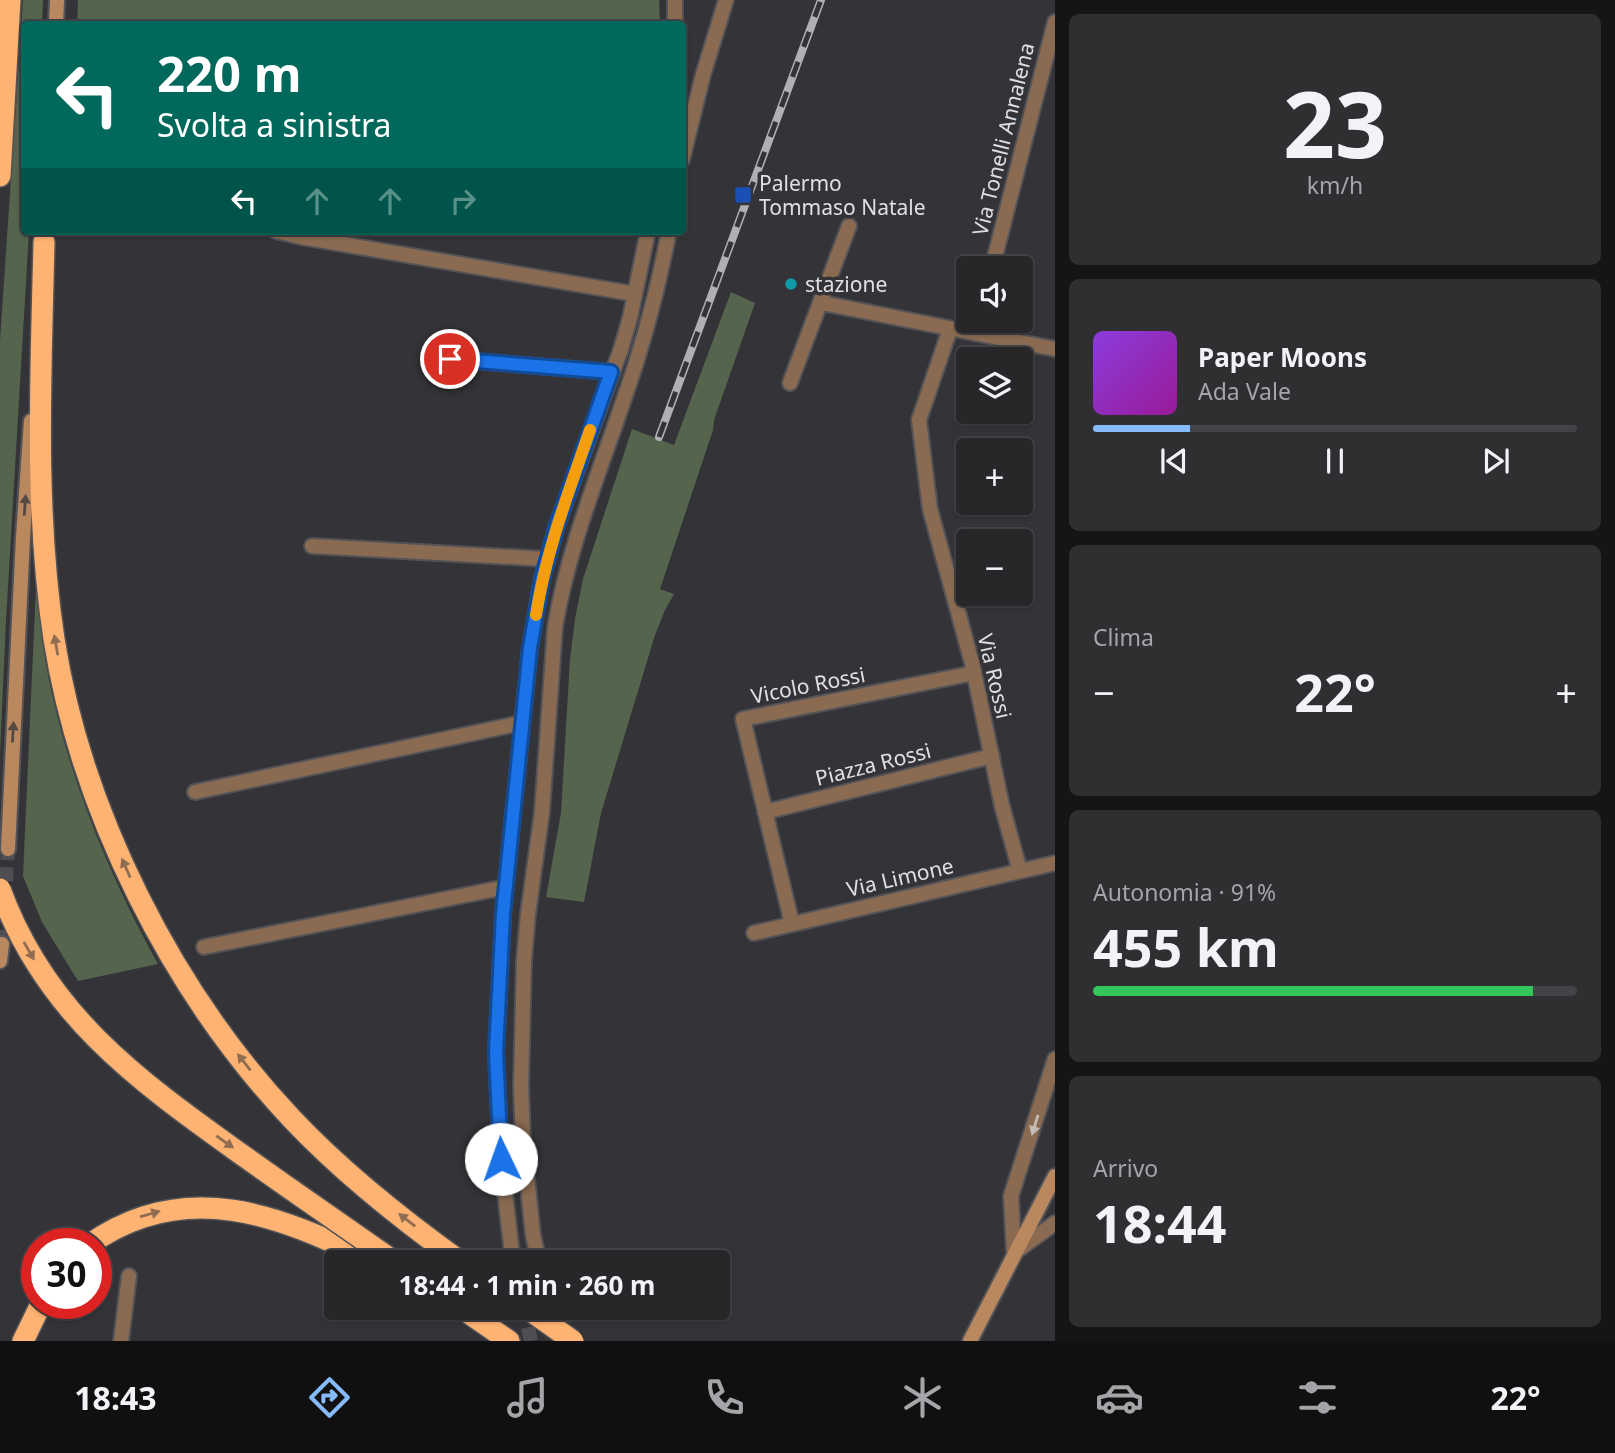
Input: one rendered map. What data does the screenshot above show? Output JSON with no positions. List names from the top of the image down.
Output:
{
  "streets": {
    "street": [
      "Via Tonelli Annalena",
      "Via Rossi",
      "Vicolo Rossi",
      "Piazza Rossi",
      "Via Limone"
    ]
  },
  "crossings": [
    ["Via Rossi", "Vicolo Rossi"],
    ["Via Rossi", "Piazza Rossi"],
    ["Via Rossi", "Via Limone"],
    ["Vicolo Rossi", "Piazza Rossi"]
  ],
  "places": {
    "transit": ["Palermo Tommaso Natale"],
    "other": ["stazione"]
  },
  "page": {
    "tile": [
      ["23", "km/h"],
      "Clima",
      ["Autonomia · 91%", "455 km"],
      ["Arrivo", "18:44"]
    ],
    "turn": ["220 m", "Svolta a sinistra"],
    "map_buttons": ["+", "−"],
    "song": ["Paper Moons", "Ada Vale"],
    "heat": ["−", "22°", "+"],
    "limit": "30",
    "trip": "18:44 · 1 min · 260 m",
    "tabs": ["18:43", "22°"]
  }
}
